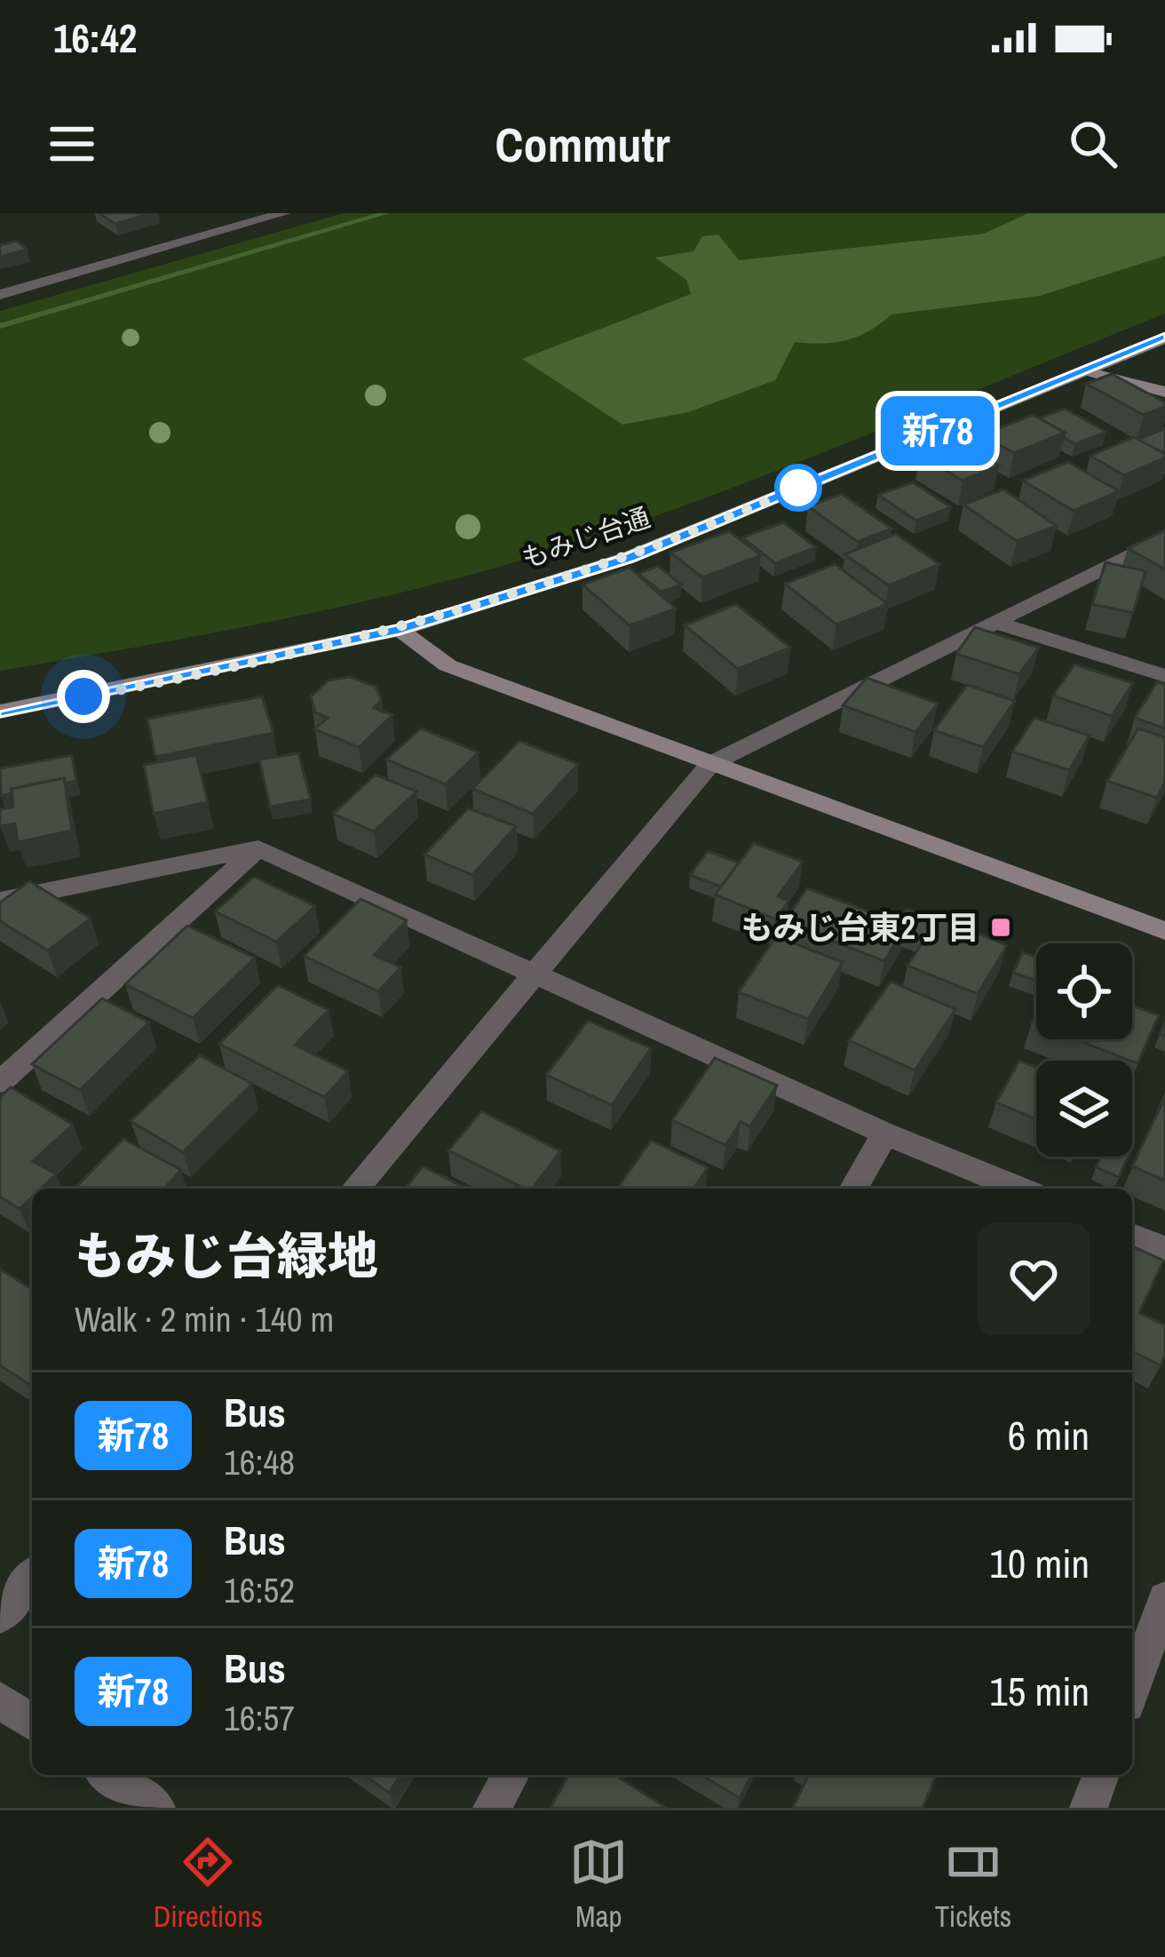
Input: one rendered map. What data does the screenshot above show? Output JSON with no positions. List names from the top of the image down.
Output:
{
  "streets": {
    "street": ["もみじ台通"]
  },
  "places": {
    "transit": ["もみじ台東2丁目"]
  },
  "lines": ["bus line 新78"],
  "page": {
    "status": "16:42",
    "header": "Commutr",
    "on_map": "新78",
    "heading": ["もみじ台緑地", "Walk · 2 min · 140 m"],
    "list": [
      {
        "mark": "新78",
        "name": "Bus",
        "note": "16:48",
        "value": "6 min"
      },
      {
        "mark": "新78",
        "name": "Bus",
        "note": "16:52",
        "value": "10 min"
      },
      {
        "mark": "新78",
        "name": "Bus",
        "note": "16:57",
        "value": "15 min"
      }
    ],
    "tabs": ["Directions", "Map", "Tickets"]
  }
}
